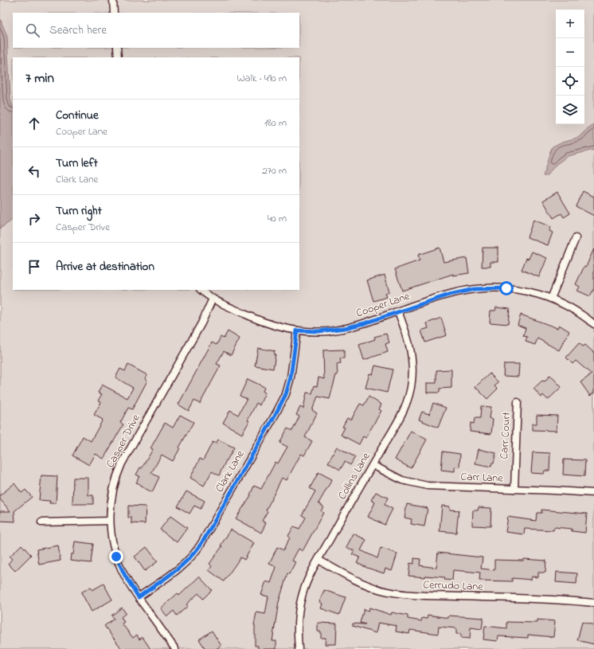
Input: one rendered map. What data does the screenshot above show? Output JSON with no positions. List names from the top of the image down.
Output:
{
  "streets": {
    "street": [
      "Cooper Lane",
      "Carr Court",
      "Casper Drive",
      "Clark Lane",
      "Collins Lane",
      "Carr Lane",
      "Cerrudo Lane"
    ]
  },
  "crossings": [
    ["Cooper Lane", "Casper Drive"],
    ["Cooper Lane", "Clark Lane"],
    ["Cooper Lane", "Collins Lane"],
    ["Carr Court", "Carr Lane"],
    ["Casper Drive", "Clark Lane"],
    ["Collins Lane", "Carr Lane"],
    ["Collins Lane", "Cerrudo Lane"]
  ],
  "page": {
    "map_buttons": ["+", "−"],
    "search": "Search here",
    "heading": ["7 min", "Walk · 490 m"],
    "list": [
      ["Continue", "Cooper Lane", "180 m"],
      ["Turn left", "Clark Lane", "270 m"],
      ["Turn right", "Casper Drive", "40 m"],
      "Arrive at destination"
    ]
  }
}
